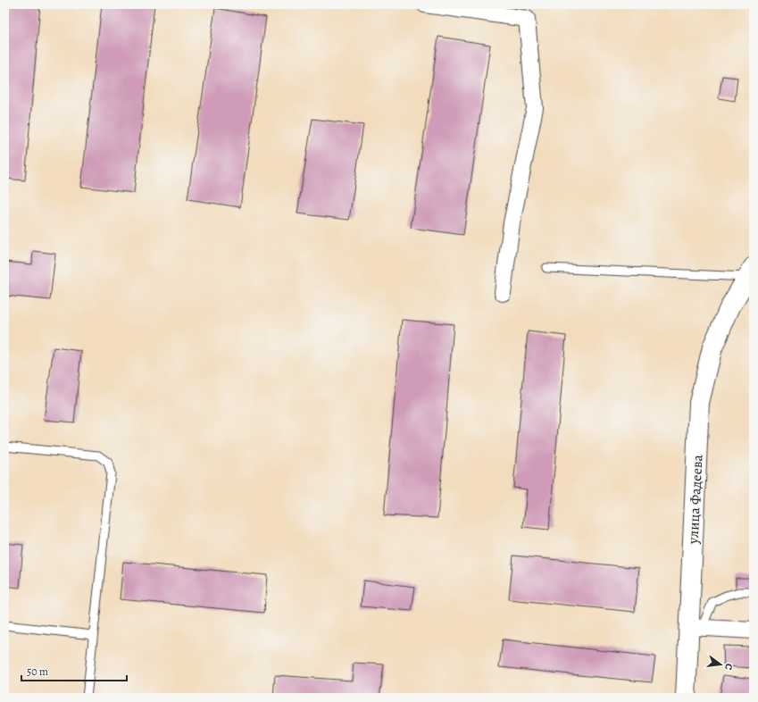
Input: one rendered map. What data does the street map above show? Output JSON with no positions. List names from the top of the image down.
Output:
{
  "streets": {
    "main road": ["улица Фадеева"]
  },
  "scale_bar": "50 m",
  "north": "right"
}
